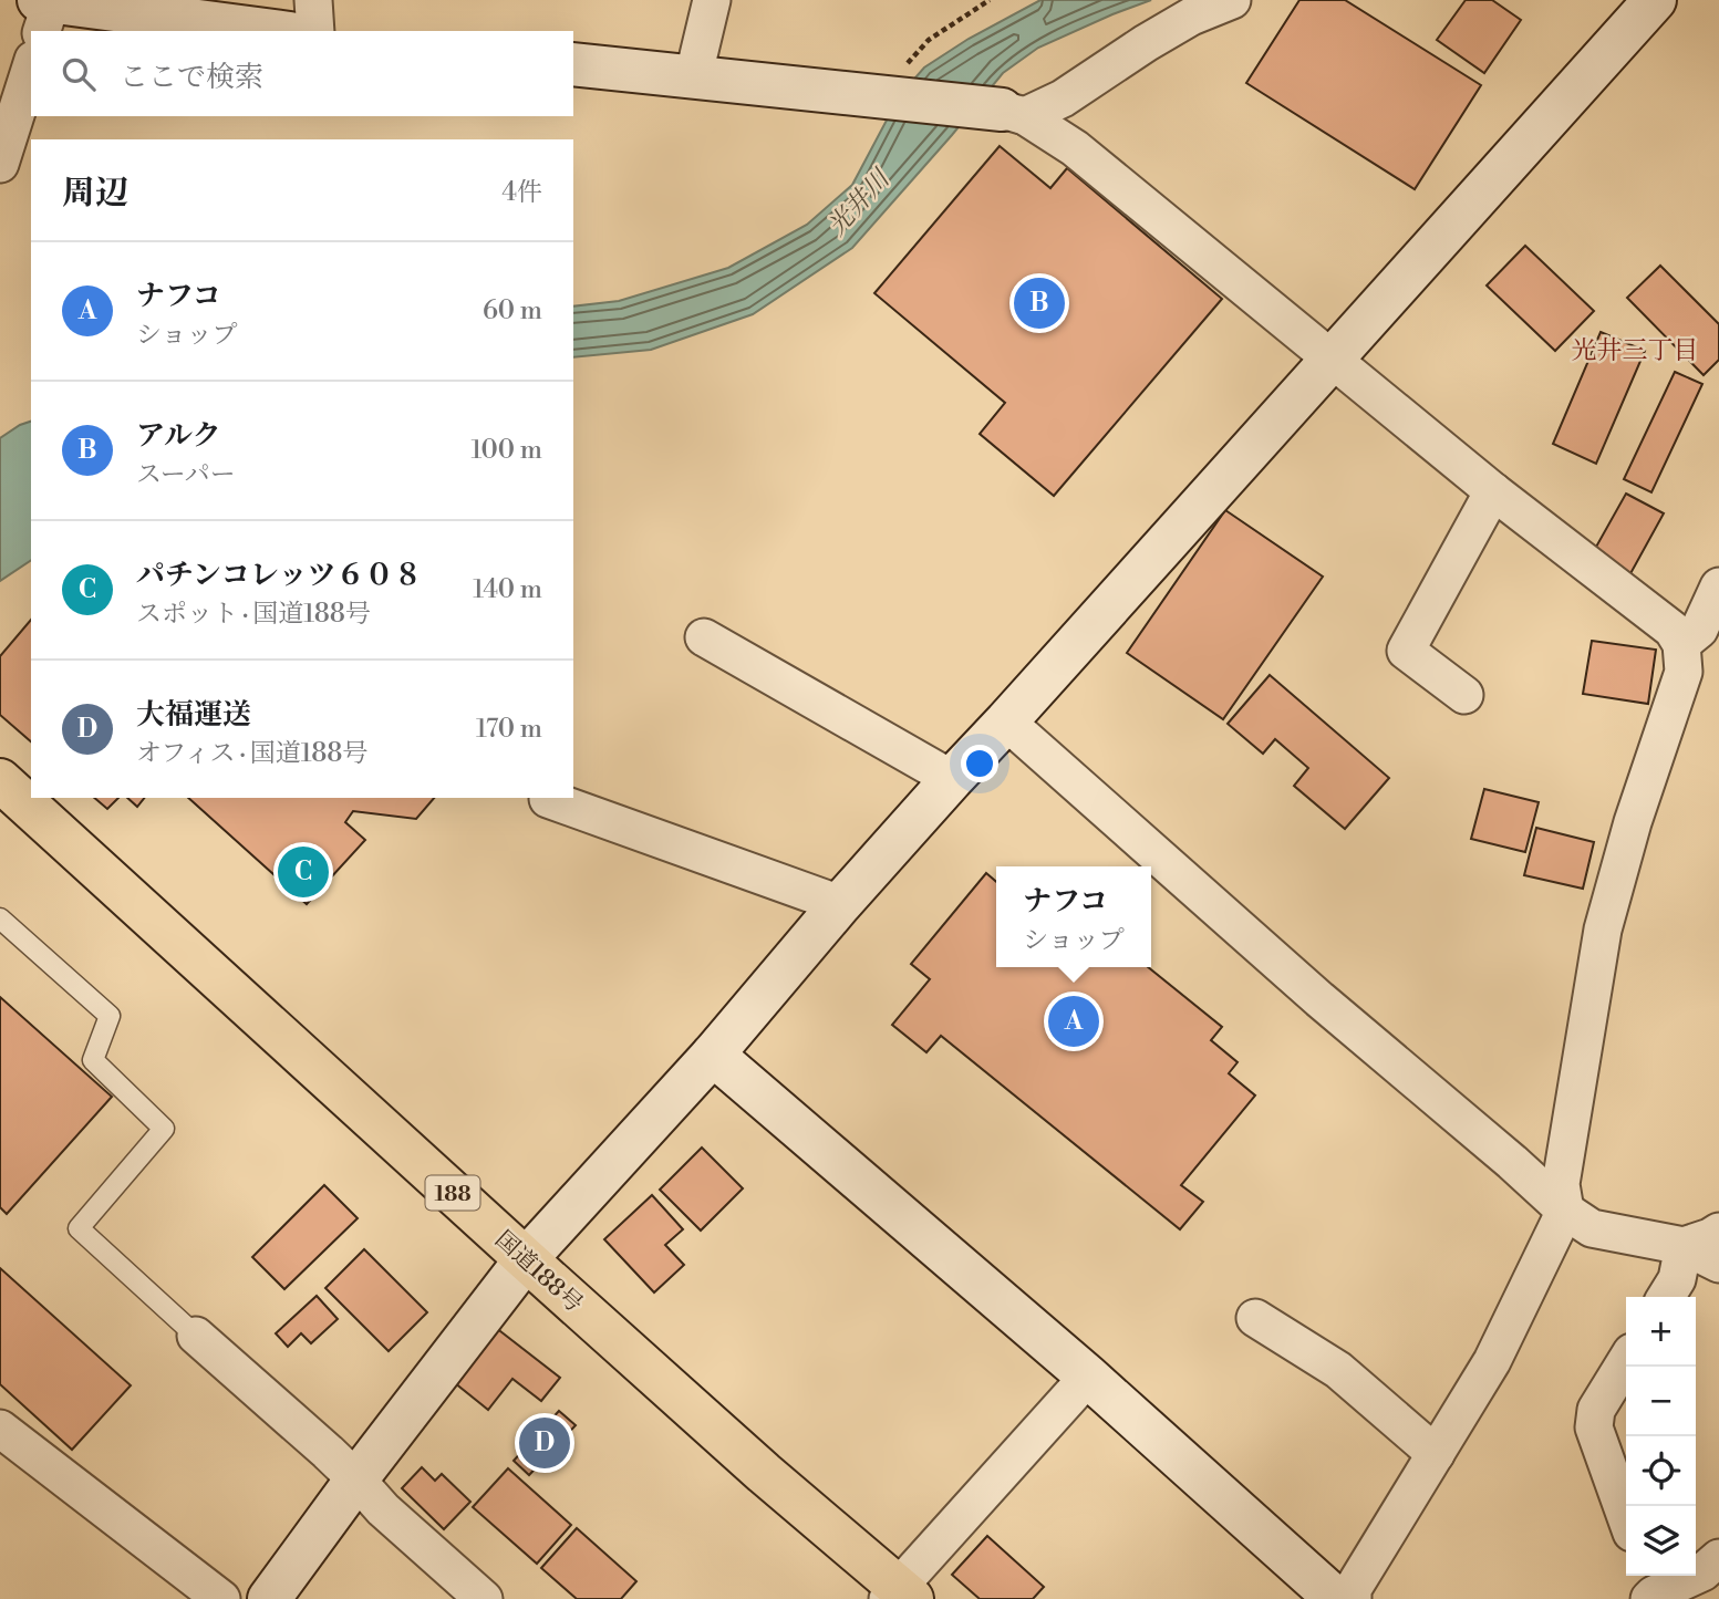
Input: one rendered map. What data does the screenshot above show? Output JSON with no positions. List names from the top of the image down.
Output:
{
  "streets": {
    "highway": ["188", "国道188号"]
  },
  "districts": ["光井三丁目"],
  "water": ["光井川"],
  "page": {
    "search": "ここで検索",
    "heading": ["周辺", "4件"],
    "list": [
      {
        "mark": "A",
        "name": "ナフコ",
        "note": "ショップ",
        "value": "60 m"
      },
      {
        "mark": "B",
        "name": "アルク",
        "note": "スーパー",
        "value": "100 m"
      },
      {
        "mark": "C",
        "name": "パチンコレッツ６０８",
        "note": "スポット · 国道188号",
        "value": "140 m"
      },
      {
        "mark": "D",
        "name": "大福運送",
        "note": "オフィス · 国道188号",
        "value": "170 m"
      }
    ],
    "pins": [
      "B",
      "C",
      "A",
      "D"
    ],
    "popup": ["ナフコ", "ショップ"],
    "map_buttons": ["+", "−"]
  }
}
